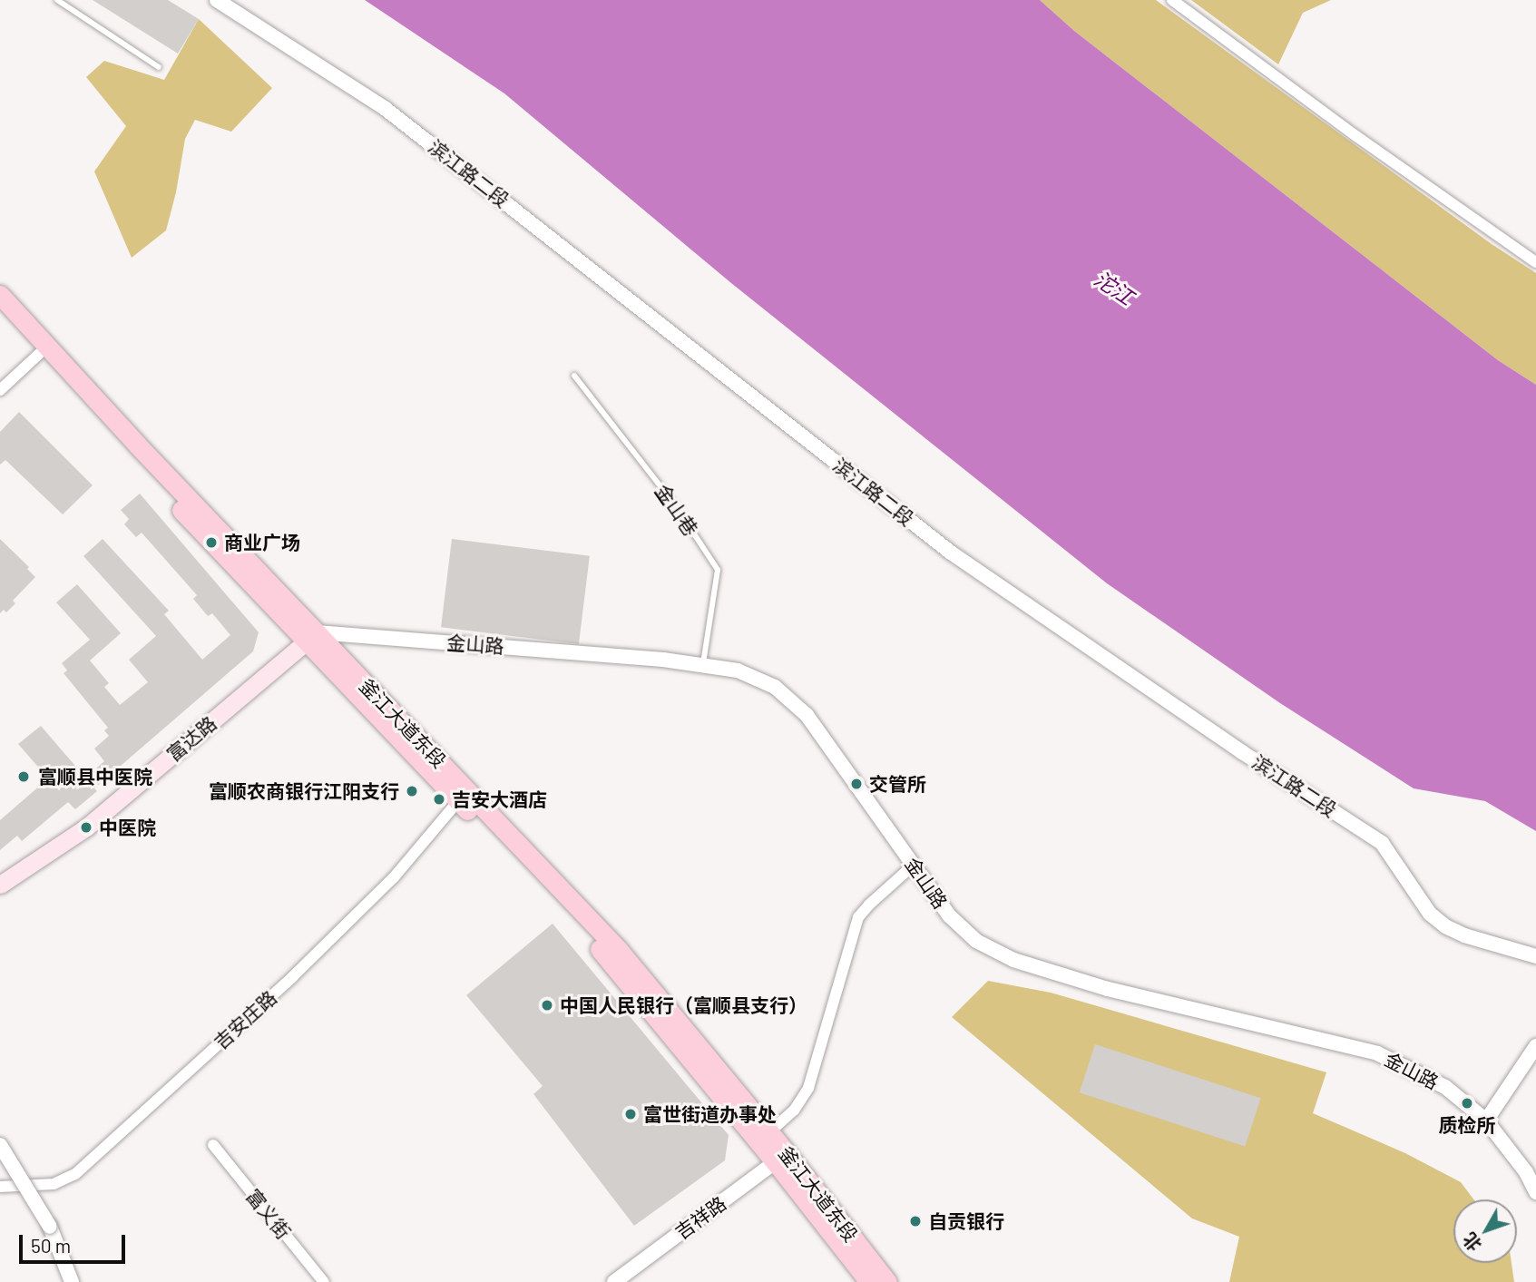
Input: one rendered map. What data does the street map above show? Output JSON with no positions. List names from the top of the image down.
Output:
{
  "streets": {
    "main road": ["釜江大道东段", "富达路"],
    "street": [
      "滨江路二段",
      "金山路",
      "吉安庄路",
      "富义街",
      "吉祥路"
    ],
    "lane": ["金山巷"]
  },
  "crossings": [
    ["金山巷", "金山路"],
    ["金山路", "釜江大道东段"],
    ["金山路", "富达路"],
    ["釜江大道东段", "富达路"],
    ["釜江大道东段", "吉安庄路"],
    ["釜江大道东段", "吉祥路"]
  ],
  "water": ["沱江"],
  "places": [
    "商业广场",
    "富顺县中医院",
    "交管所",
    "富顺农商银行江阳支行",
    "吉安大酒店",
    "中医院",
    "中国人民银行（富顺县支行）",
    "质检所",
    "富世街道办事处",
    "自贡银行"
  ],
  "scale_bar": "50 m",
  "north": "bottom left"
}
